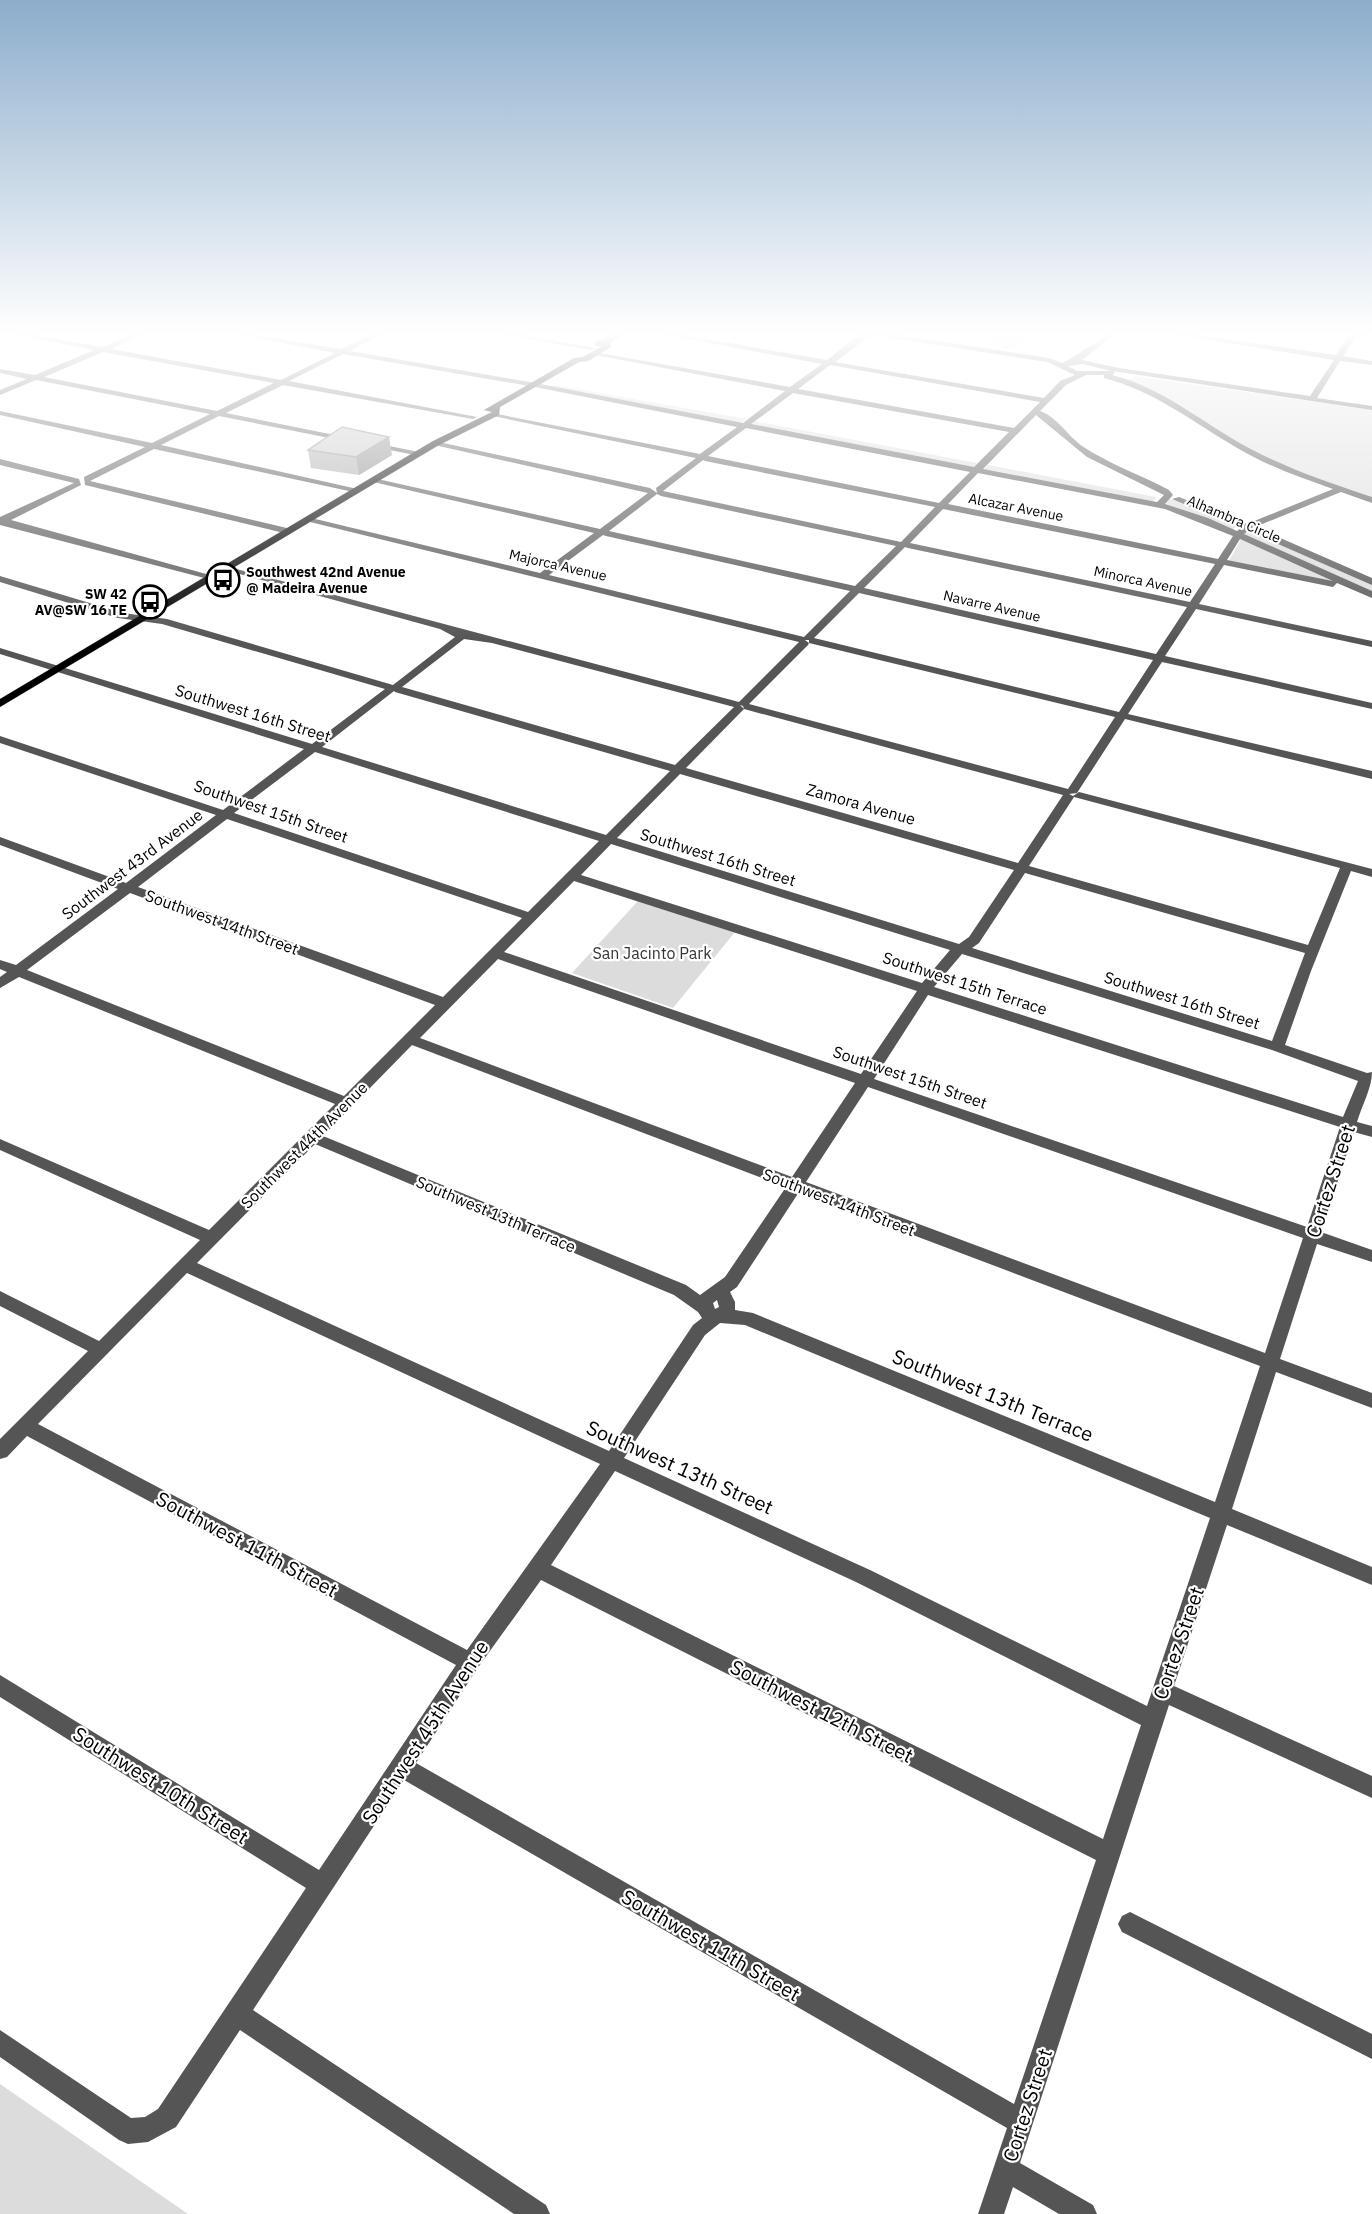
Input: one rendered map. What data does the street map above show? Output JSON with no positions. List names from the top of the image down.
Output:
{
  "streets": {
    "street": [
      "Alcazar Avenue",
      "Alhambra Circle",
      "Majorca Avenue",
      "Minorca Avenue",
      "Navarre Avenue",
      "Southwest 16th Street",
      "Zamora Avenue",
      "Southwest 15th Street",
      "Southwest 43rd Avenue",
      "Southwest 14th Street",
      "Southwest 15th Terrace",
      "Southwest 44th Avenue",
      "Cortez Street",
      "Southwest 13th Terrace",
      "Southwest 13th Street",
      "Southwest 11th Street",
      "Southwest 12th Street",
      "Southwest 45th Avenue",
      "Southwest 10th Street"
    ]
  },
  "crossings": [
    ["Alcazar Avenue", "Alhambra Circle"],
    ["Alcazar Avenue", "Southwest 44th Avenue"],
    ["Alcazar Avenue", "Southwest 45th Avenue"],
    ["Alhambra Circle", "Southwest 44th Avenue"],
    ["Alhambra Circle", "Southwest 45th Avenue"],
    ["Majorca Avenue", "Southwest 44th Avenue"],
    ["Majorca Avenue", "Southwest 45th Avenue"],
    ["Minorca Avenue", "Southwest 44th Avenue"],
    ["Minorca Avenue", "Southwest 45th Avenue"],
    ["Navarre Avenue", "Southwest 44th Avenue"],
    ["Navarre Avenue", "Southwest 45th Avenue"],
    ["Southwest 16th Street", "Southwest 43rd Avenue"],
    ["Southwest 16th Street", "Southwest 44th Avenue"],
    ["Southwest 16th Street", "Cortez Street"],
    ["Southwest 16th Street", "Southwest 45th Avenue"],
    ["Zamora Avenue", "Southwest 43rd Avenue"],
    ["Zamora Avenue", "Southwest 44th Avenue"],
    ["Zamora Avenue", "Southwest 45th Avenue"],
    ["Southwest 15th Street", "Southwest 43rd Avenue"],
    ["Southwest 15th Street", "Southwest 44th Avenue"],
    ["Southwest 15th Street", "Cortez Street"],
    ["Southwest 15th Street", "Southwest 45th Avenue"],
    ["Southwest 43rd Avenue", "Southwest 14th Street"],
    ["Southwest 14th Street", "Southwest 44th Avenue"],
    ["Southwest 14th Street", "Cortez Street"],
    ["Southwest 14th Street", "Southwest 45th Avenue"],
    ["Southwest 15th Terrace", "Southwest 44th Avenue"],
    ["Southwest 15th Terrace", "Cortez Street"],
    ["Southwest 15th Terrace", "Southwest 45th Avenue"],
    ["Southwest 44th Avenue", "Southwest 13th Terrace"],
    ["Southwest 44th Avenue", "Southwest 13th Street"],
    ["Southwest 44th Avenue", "Southwest 11th Street"],
    ["Cortez Street", "Southwest 13th Terrace"],
    ["Cortez Street", "Southwest 13th Street"],
    ["Cortez Street", "Southwest 11th Street"],
    ["Cortez Street", "Southwest 12th Street"],
    ["Southwest 13th Terrace", "Southwest 45th Avenue"],
    ["Southwest 13th Street", "Southwest 45th Avenue"],
    ["Southwest 11th Street", "Southwest 45th Avenue"],
    ["Southwest 12th Street", "Southwest 45th Avenue"],
    ["Southwest 45th Avenue", "Southwest 10th Street"]
  ],
  "parks": ["San Jacinto Park"],
  "places": {
    "bus stop": ["Southwest 42nd Avenue @ Madeira Avenue", "SW 42 AV@SW 16 TE"]
  }
}
